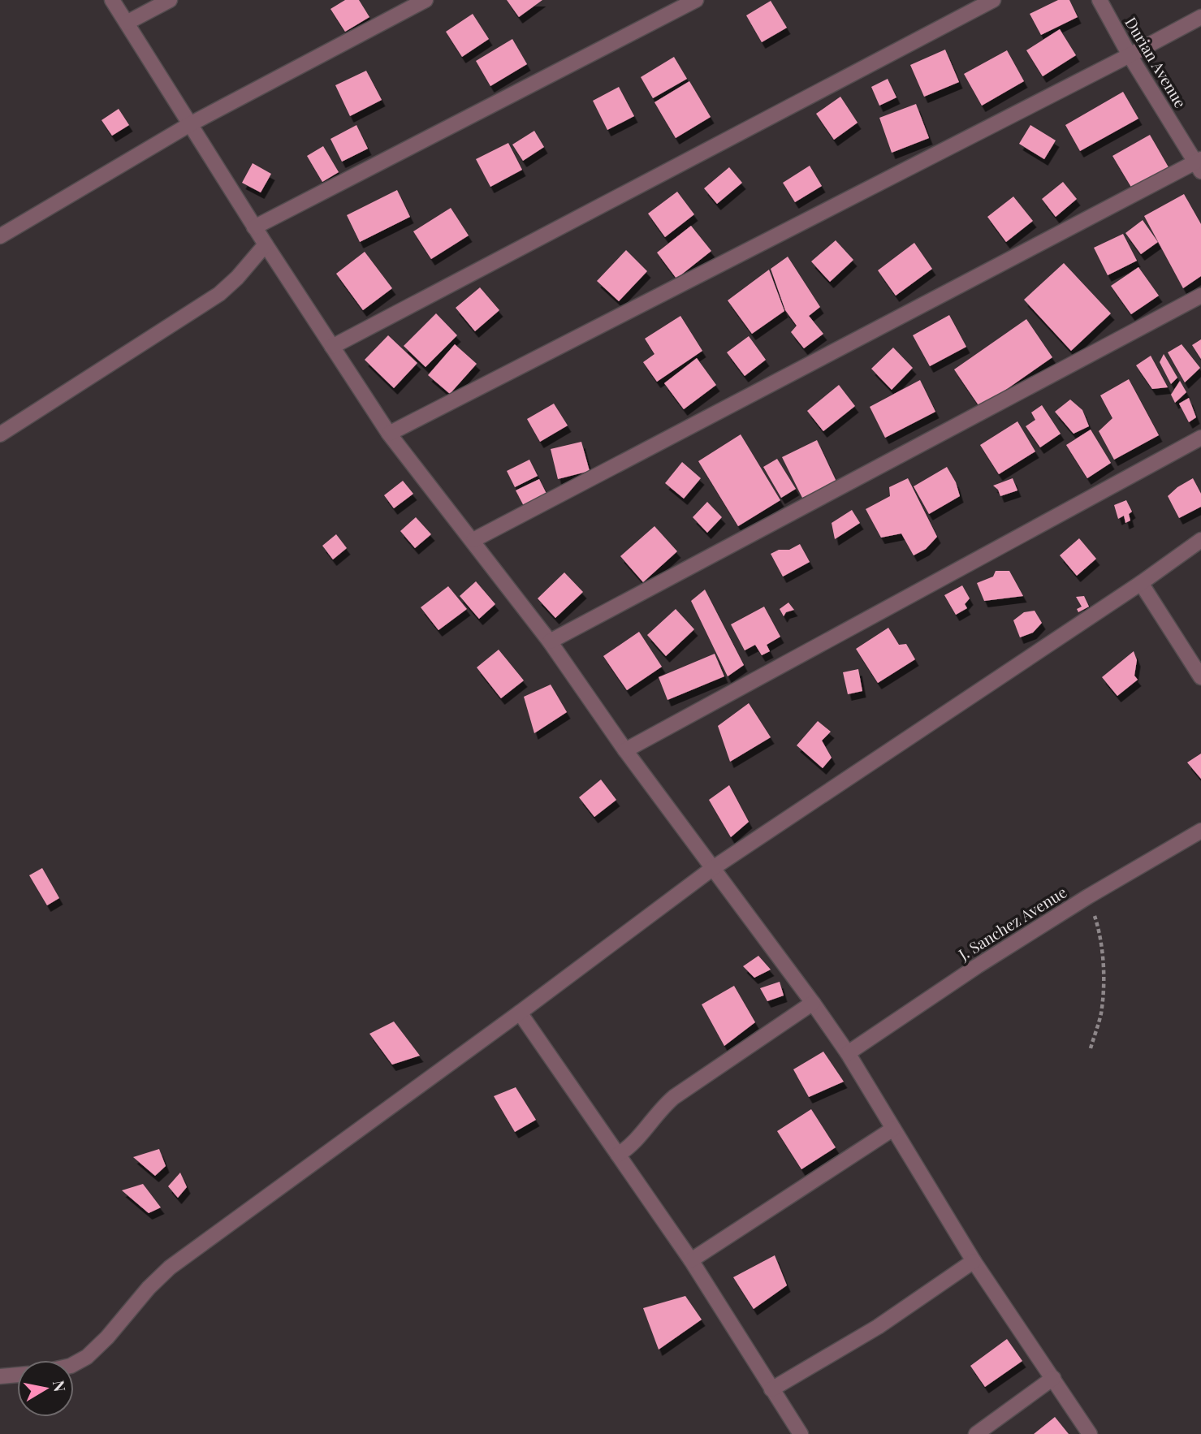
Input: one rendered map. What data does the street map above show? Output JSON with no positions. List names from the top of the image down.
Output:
{
  "streets": {
    "street": ["Durian Avenue", "J. Sanchez Avenue"]
  },
  "north": "right"
}
